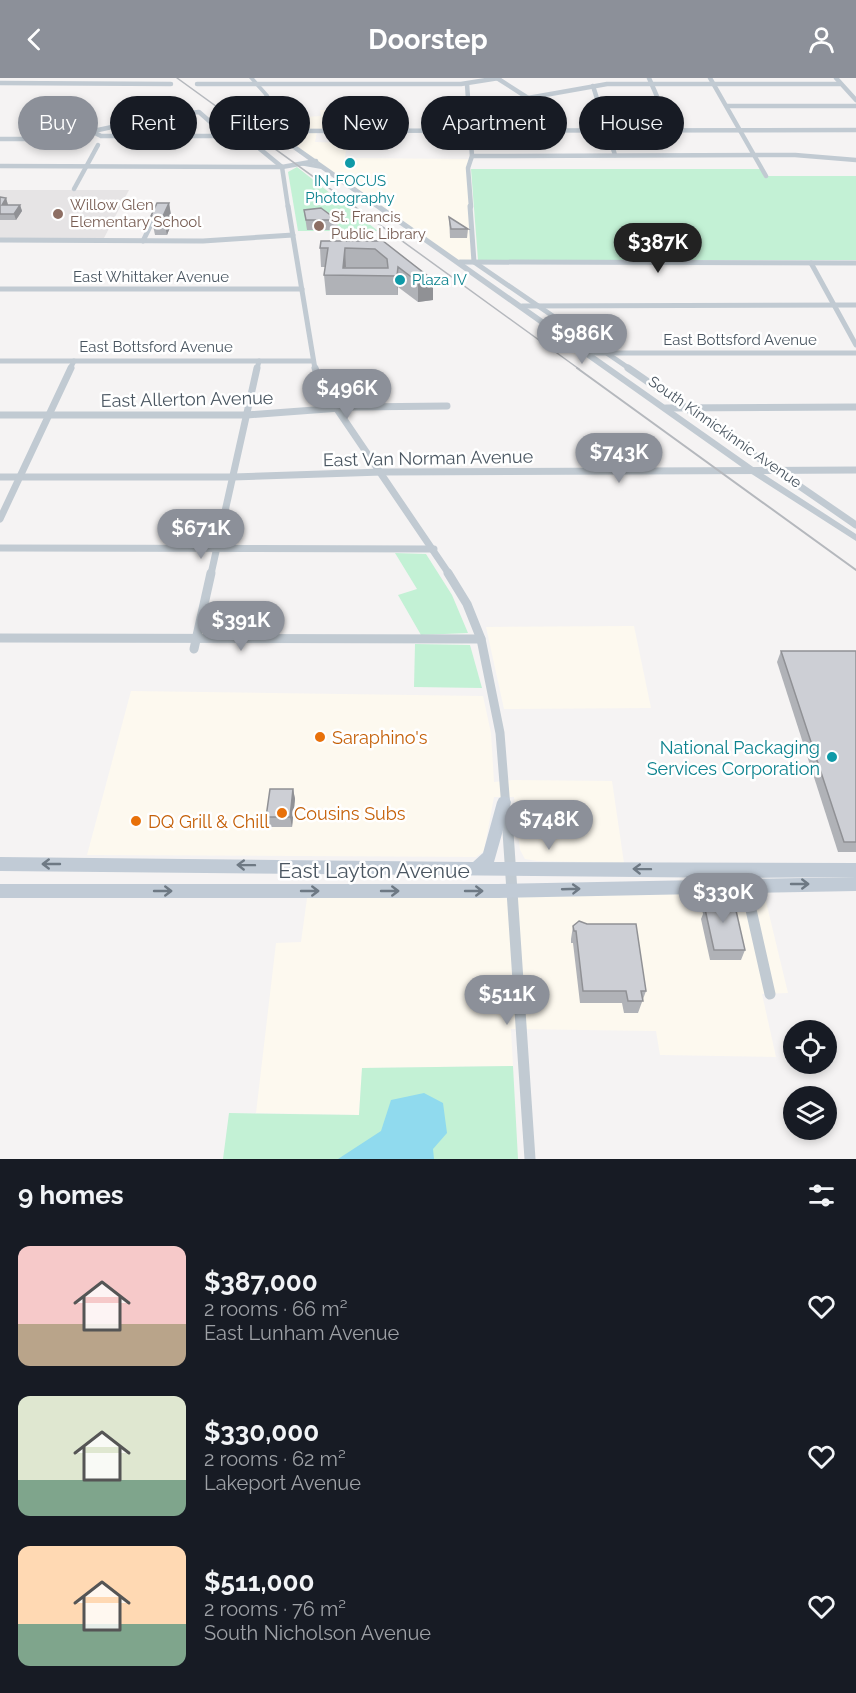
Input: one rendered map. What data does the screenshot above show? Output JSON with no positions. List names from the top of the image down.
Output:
{
  "streets": {
    "main road": ["East Layton Avenue"],
    "street": [
      "East Whittaker Avenue",
      "East Bottsford Avenue",
      "East Allerton Avenue",
      "South Kinnickinnic Avenue",
      "East Van Norman Avenue"
    ]
  },
  "crossings": [
    ["East Bottsford Avenue", "South Kinnickinnic Avenue"],
    ["South Kinnickinnic Avenue", "East Van Norman Avenue"]
  ],
  "places": [
    "IN-FOCUS Photography",
    "Willow Glen Elementary School",
    "St. Francis Public Library",
    "Plaza IV",
    "Saraphino's",
    "National Packaging Services Corporation",
    "Cousins Subs",
    "DQ Grill & Chill"
  ],
  "page": {
    "header": "Doorstep",
    "chip": [
      "Buy",
      "Rent",
      "Filters",
      "New",
      "Apartment",
      "House"
    ],
    "price": [
      "$387K",
      "$986K",
      "$496K",
      "$743K",
      "$671K",
      "$391K",
      "$748K",
      "$330K",
      "$511K"
    ],
    "heading": "9 homes",
    "list": [
      {
        "name": "$387,000",
        "note": "2 rooms · 66 m² · East Lunham Avenue"
      },
      {
        "name": "$330,000",
        "note": "2 rooms · 62 m² · Lakeport Avenue"
      },
      {
        "name": "$511,000",
        "note": "2 rooms · 76 m² · South Nicholson Avenue"
      }
    ]
  }
}
